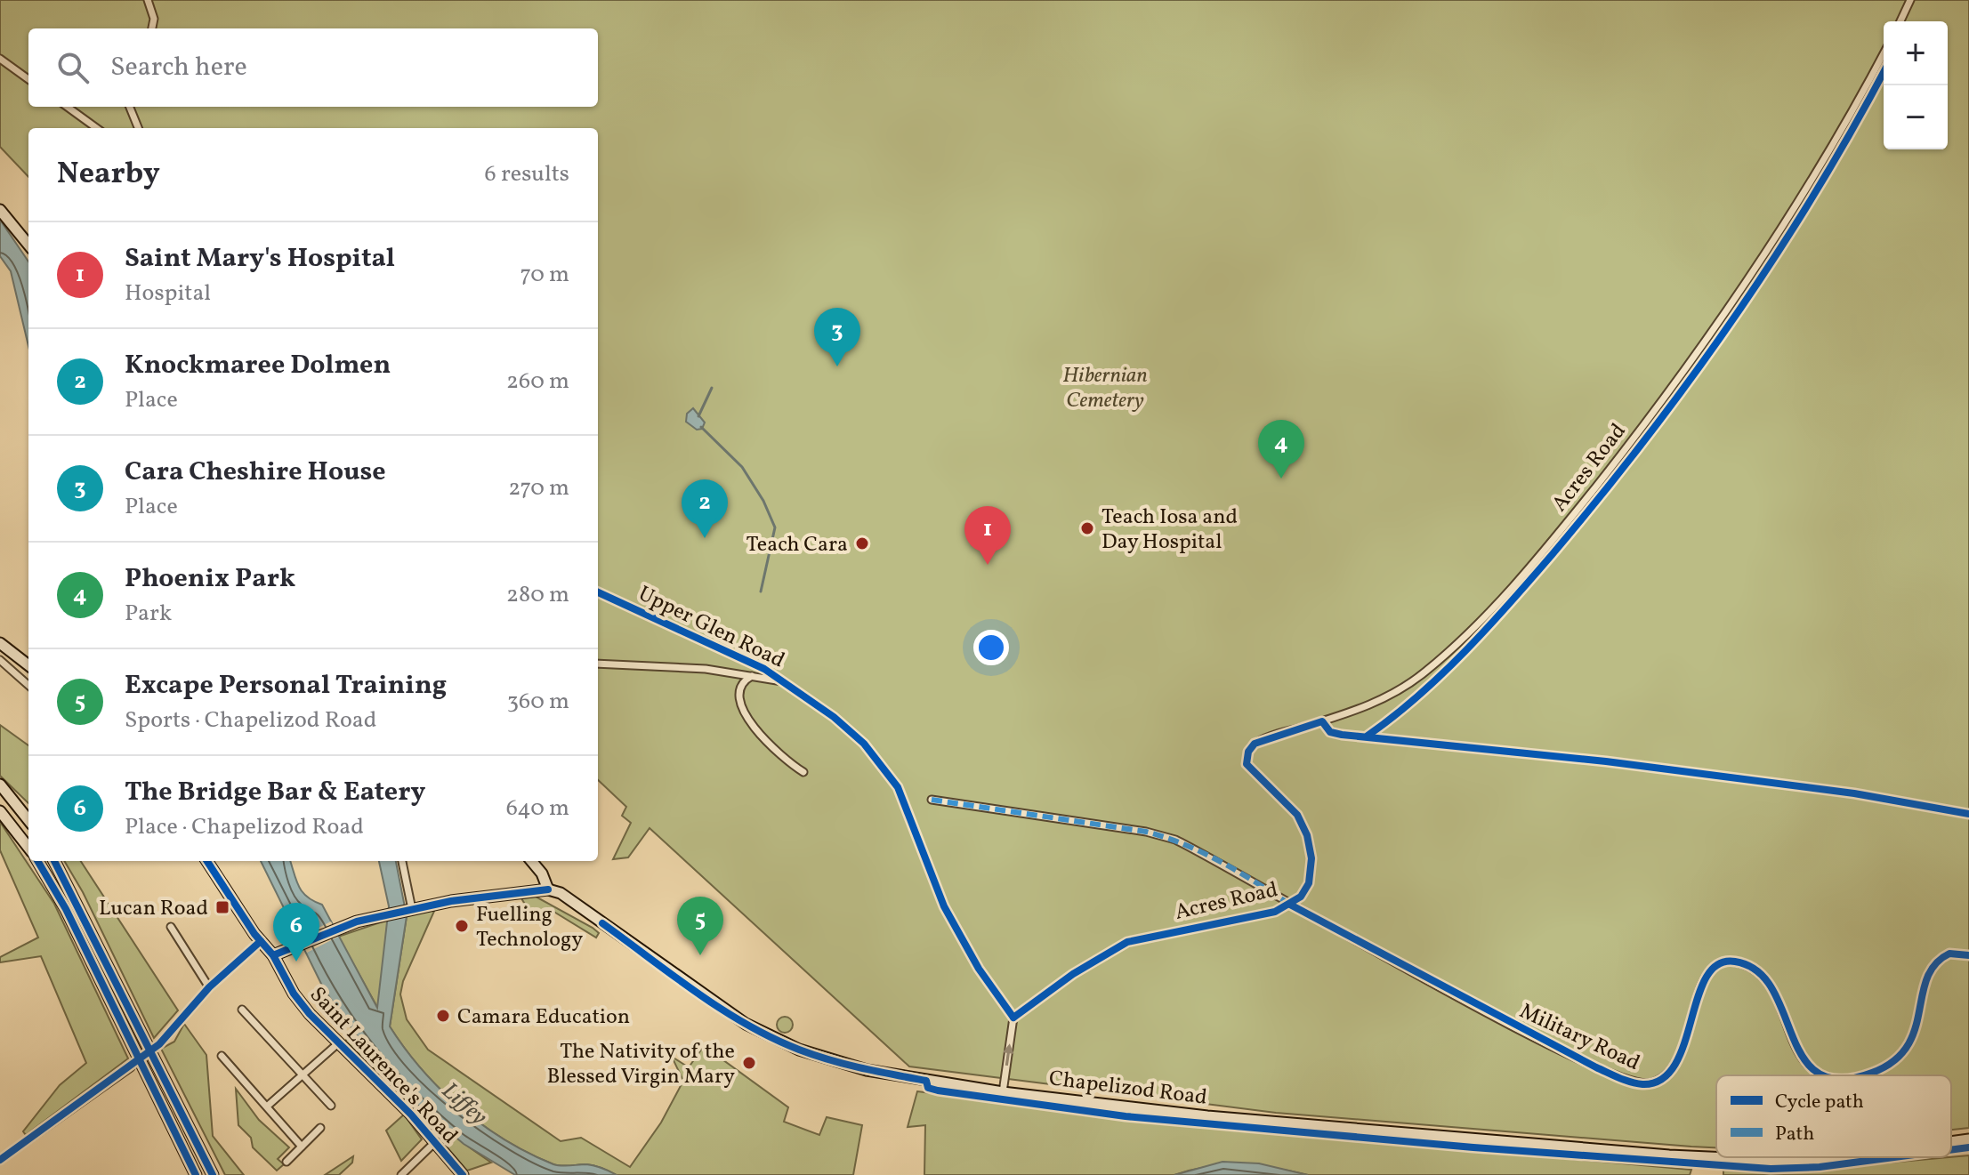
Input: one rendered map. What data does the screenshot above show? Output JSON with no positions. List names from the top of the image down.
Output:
{
  "streets": {
    "main road": ["Saint Laurence's Road", "Chapelizod Road"],
    "street": ["Acres Road", "Upper Glen Road", "Military Road"]
  },
  "crossings": [
    ["Acres Road", "Upper Glen Road"],
    ["Acres Road", "Military Road"]
  ],
  "water": ["Liffey"],
  "parks": ["Hibernian Cemetery"],
  "places": {
    "other": [
      "Teach Iosa and Day Hospital",
      "Teach Cara",
      "Fuelling Technology",
      "Camara Education",
      "The Nativity of the Blessed Virgin Mary"
    ],
    "transit": ["Lucan Road"]
  },
  "legend": ["Cycle path", "Path"],
  "page": {
    "map_buttons": ["+", "−"],
    "search": "Search here",
    "heading": ["Nearby", "6 results"],
    "list": [
      {
        "mark": "1",
        "name": "Saint Mary's Hospital",
        "note": "Hospital",
        "value": "70 m"
      },
      {
        "mark": "2",
        "name": "Knockmaree Dolmen",
        "note": "Place",
        "value": "260 m"
      },
      {
        "mark": "3",
        "name": "Cara Cheshire House",
        "note": "Place",
        "value": "270 m"
      },
      {
        "mark": "4",
        "name": "Phoenix Park",
        "note": "Park",
        "value": "280 m"
      },
      {
        "mark": "5",
        "name": "Excape Personal Training",
        "note": "Sports · Chapelizod Road",
        "value": "360 m"
      },
      {
        "mark": "6",
        "name": "The Bridge Bar & Eatery",
        "note": "Place · Chapelizod Road",
        "value": "640 m"
      }
    ],
    "pins": [
      "3",
      "4",
      "2",
      "1",
      "5",
      "6"
    ]
  }
}
